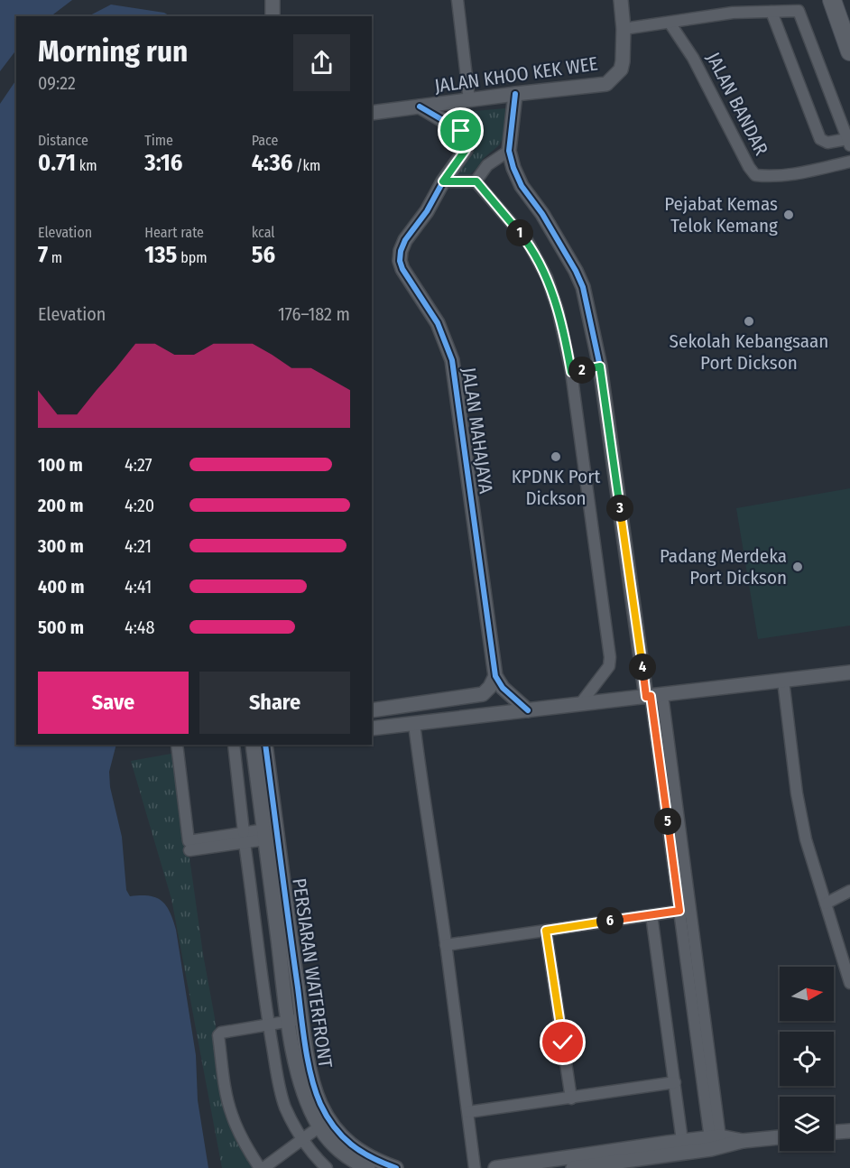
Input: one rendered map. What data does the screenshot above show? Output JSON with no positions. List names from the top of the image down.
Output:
{
  "streets": {
    "street": [
      "JALAN KHOO KEK WEE",
      "JALAN BANDAR",
      "JALAN MAHAJAYA",
      "PERSIARAN WATERFRONT"
    ]
  },
  "crossings": [
    ["JALAN KHOO KEK WEE", "JALAN MAHAJAYA"]
  ],
  "places": [
    "Pejabat Kemas Telok Kemang",
    "Sekolah Kebangsaan Port Dickson",
    "KPDNK Port Dickson",
    "Padang Merdeka Port Dickson"
  ],
  "north": "right",
  "page": {
    "heading": ["Morning run", "09:22"],
    "stats": [
      ["Distance", "0.71 km"],
      ["Time", "3:16"],
      ["Pace", "4:36 /km"],
      ["Elevation", "7 m"],
      ["Heart rate", "135 bpm"],
      ["kcal", "56"]
    ],
    "pins": [
      "1",
      "2",
      "3",
      "4",
      "5",
      "6"
    ],
    "chart": ["Elevation", "176–182 m"],
    "list": [
      {
        "name": "100 m",
        "note": "4:27"
      },
      {
        "name": "200 m",
        "note": "4:20"
      },
      {
        "name": "300 m",
        "note": "4:21"
      },
      {
        "name": "400 m",
        "note": "4:41"
      },
      {
        "name": "500 m",
        "note": "4:48"
      }
    ],
    "buttons": ["Save", "Share"]
  }
}
